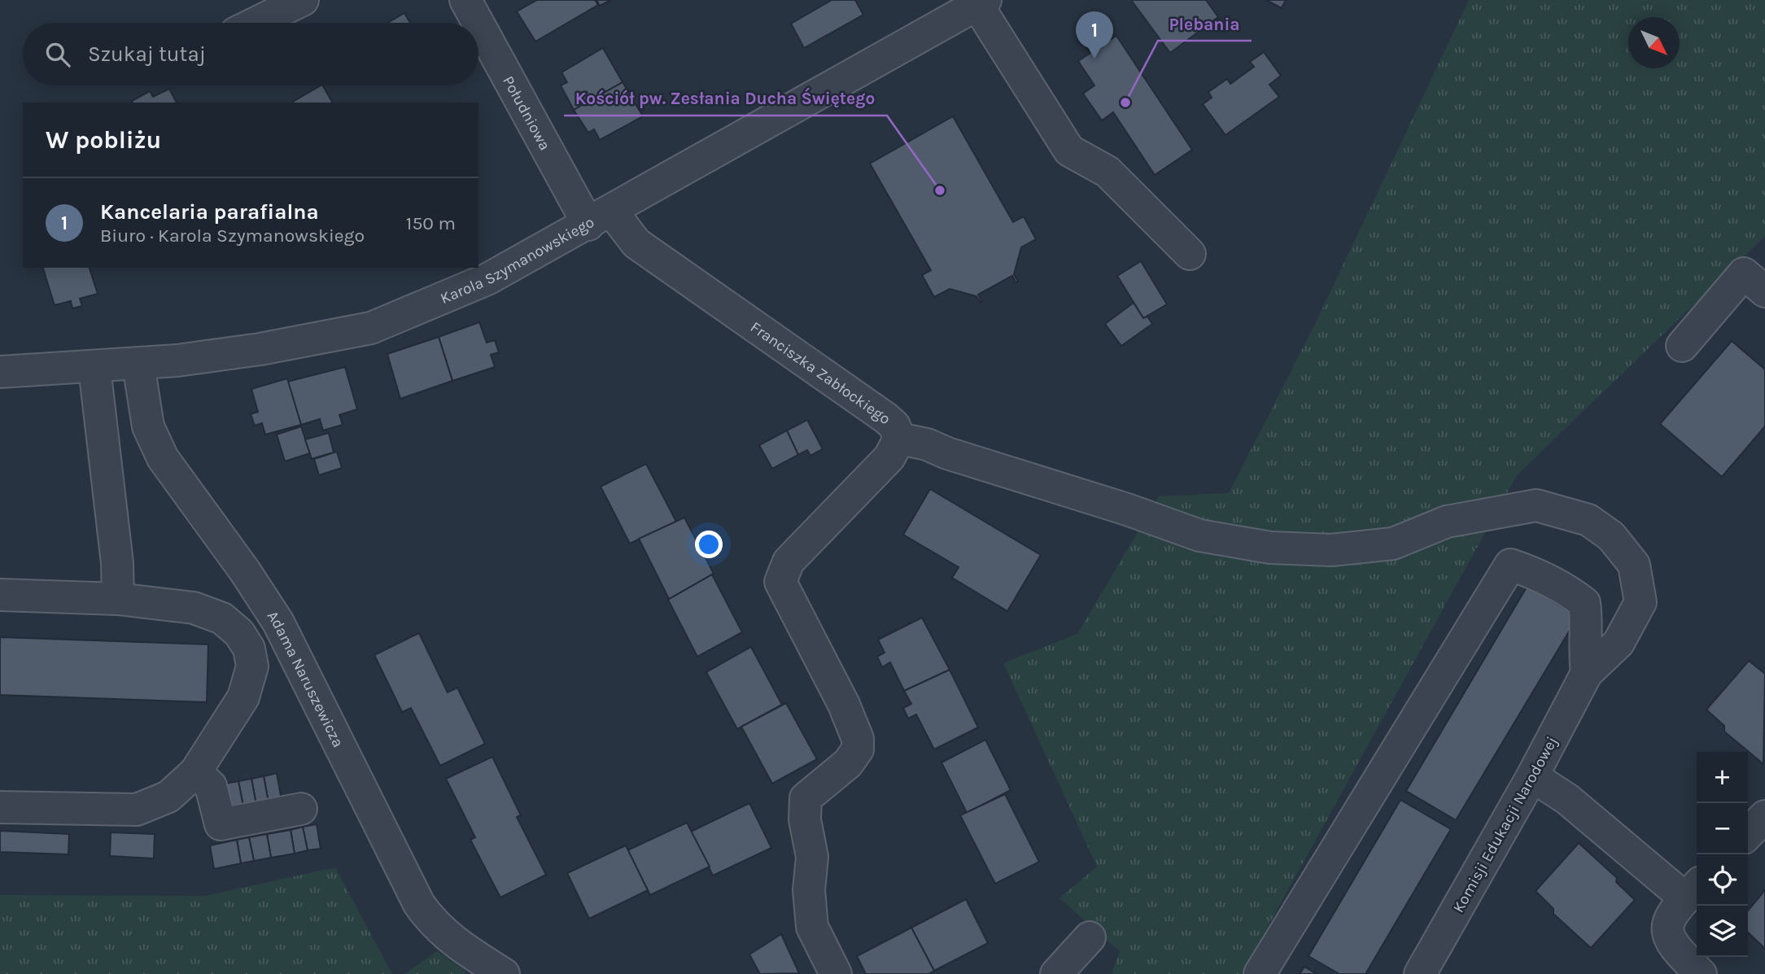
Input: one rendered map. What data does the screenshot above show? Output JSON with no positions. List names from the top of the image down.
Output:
{
  "streets": {
    "street": [
      "Południowa",
      "Karola Szymanowskiego",
      "Franciszka Zabłockiego",
      "Adama Naruszewicza",
      "Komisji Edukacji Narodowej"
    ]
  },
  "crossings": [
    ["Południowa", "Karola Szymanowskiego"],
    ["Południowa", "Franciszka Zabłockiego"],
    ["Karola Szymanowskiego", "Franciszka Zabłockiego"],
    ["Karola Szymanowskiego", "Adama Naruszewicza"]
  ],
  "places": ["Plebania", "Kościół pw. Zesłania Ducha Świętego"],
  "north": "bottom right",
  "page": {
    "pins": "1",
    "search": "Szukaj tutaj",
    "heading": "W pobliżu",
    "list": [
      {
        "mark": "1",
        "name": "Kancelaria parafialna",
        "note": "Biuro · Karola Szymanowskiego",
        "value": "150 m"
      }
    ],
    "map_buttons": ["+", "−"]
  }
}
